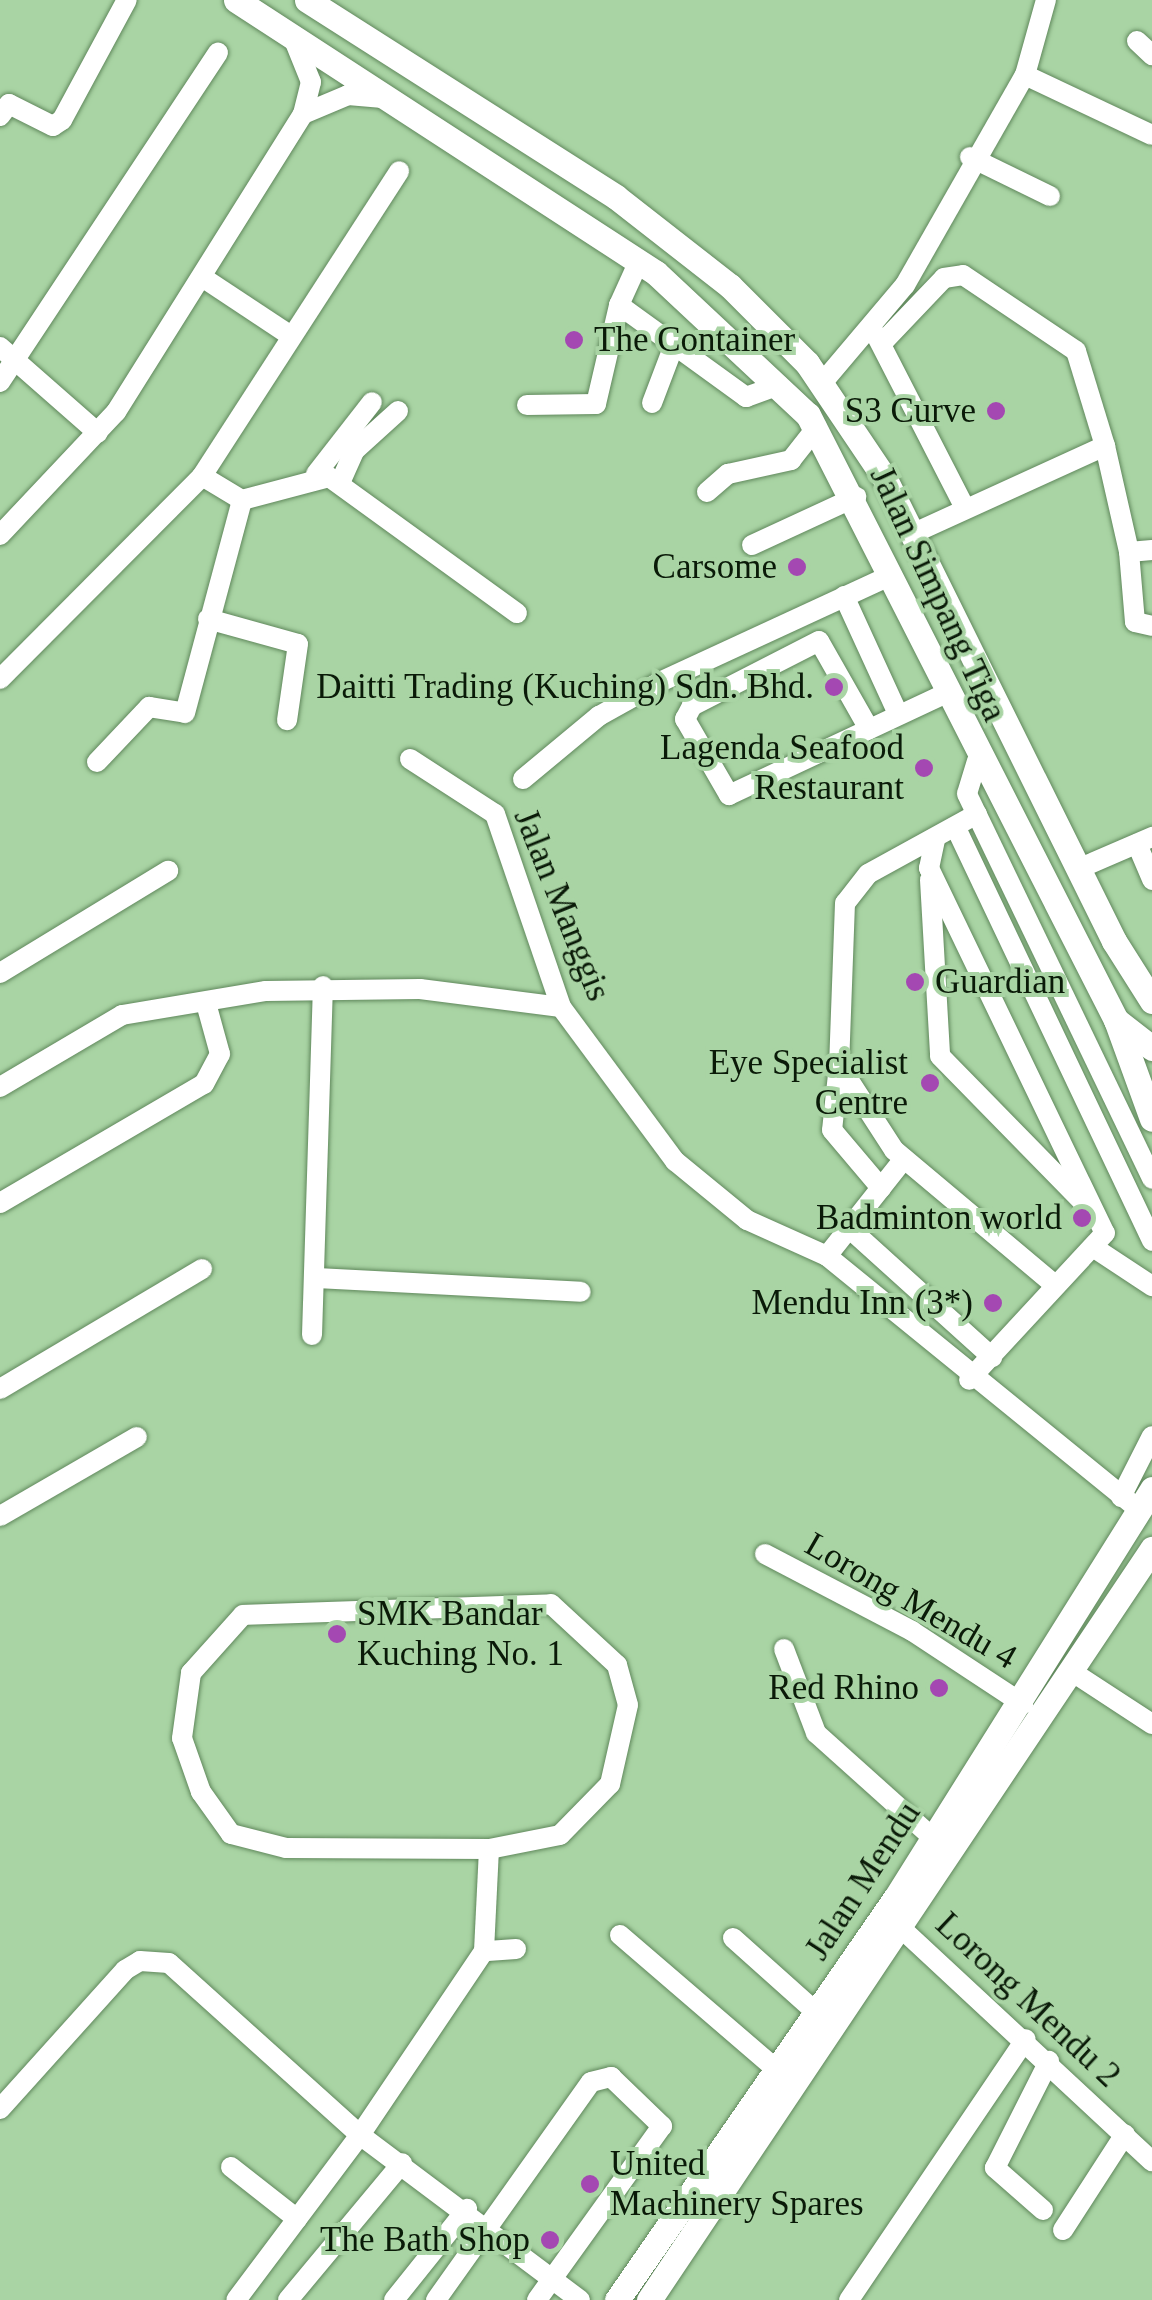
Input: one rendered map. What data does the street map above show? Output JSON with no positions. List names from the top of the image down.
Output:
{
  "streets": {
    "main road": ["Jalan Simpang Tiga", "Jalan Mendu"],
    "street": ["Jalan Manggis", "Lorong Mendu 4", "Lorong Mendu 2"]
  },
  "crossings": [
    ["Jalan Manggis", "Jalan Mendu"],
    ["Lorong Mendu 4", "Jalan Mendu"],
    ["Jalan Mendu", "Lorong Mendu 2"]
  ],
  "places": [
    "The Container",
    "S3 Curve",
    "Carsome",
    "Daitti Trading (Kuching) Sdn. Bhd.",
    "Lagenda Seafood Restaurant",
    "Guardian",
    "Eye Specialist Centre",
    "Badminton world",
    "Mendu Inn (3*)",
    "SMK Bandar Kuching No. 1",
    "Red Rhino",
    "United Machinery Spares",
    "The Bath Shop"
  ]
}
